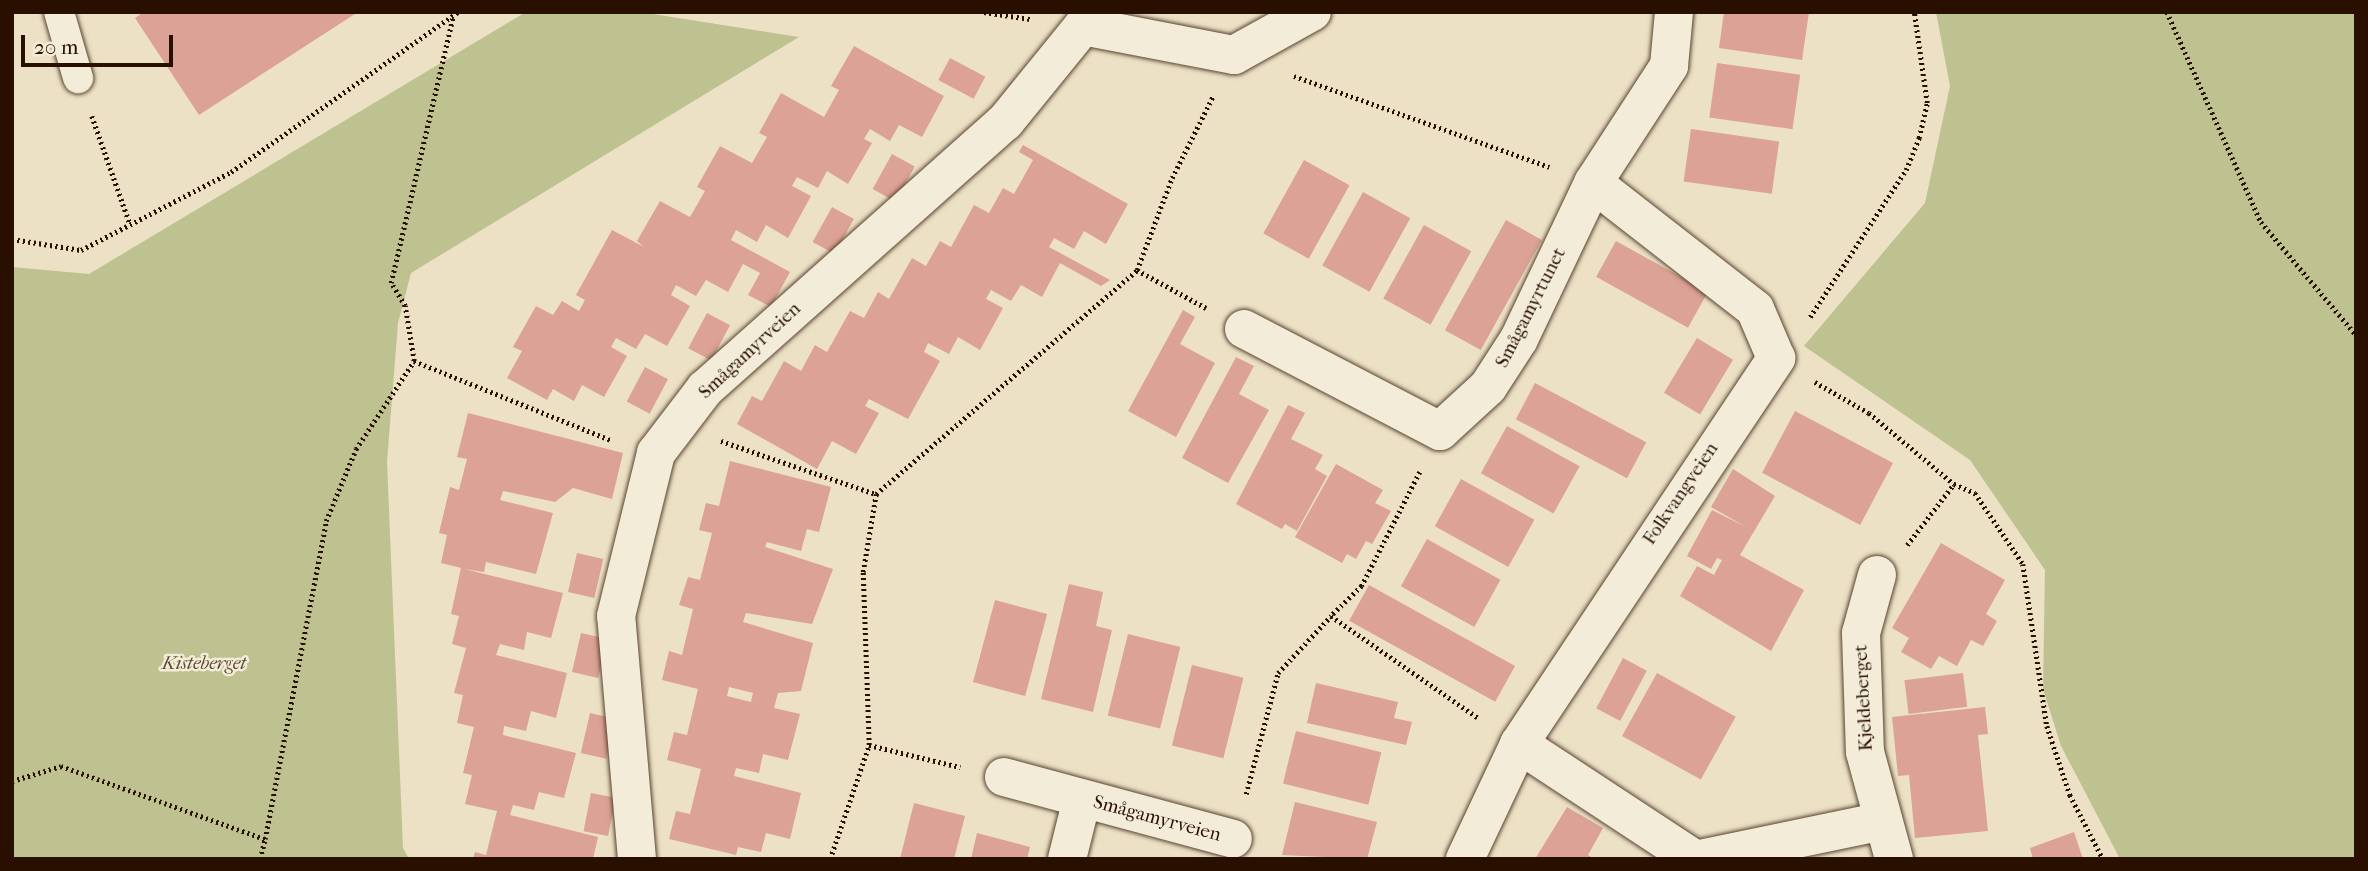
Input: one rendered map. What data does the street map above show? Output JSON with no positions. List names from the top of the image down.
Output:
{
  "streets": {
    "street": [
      "Smågamyrtunet",
      "Smågamyrveien",
      "Folkvangveien",
      "Kjeldeberget"
    ]
  },
  "parks": ["Kisteberget"],
  "scale_bar": "20 m"
}
